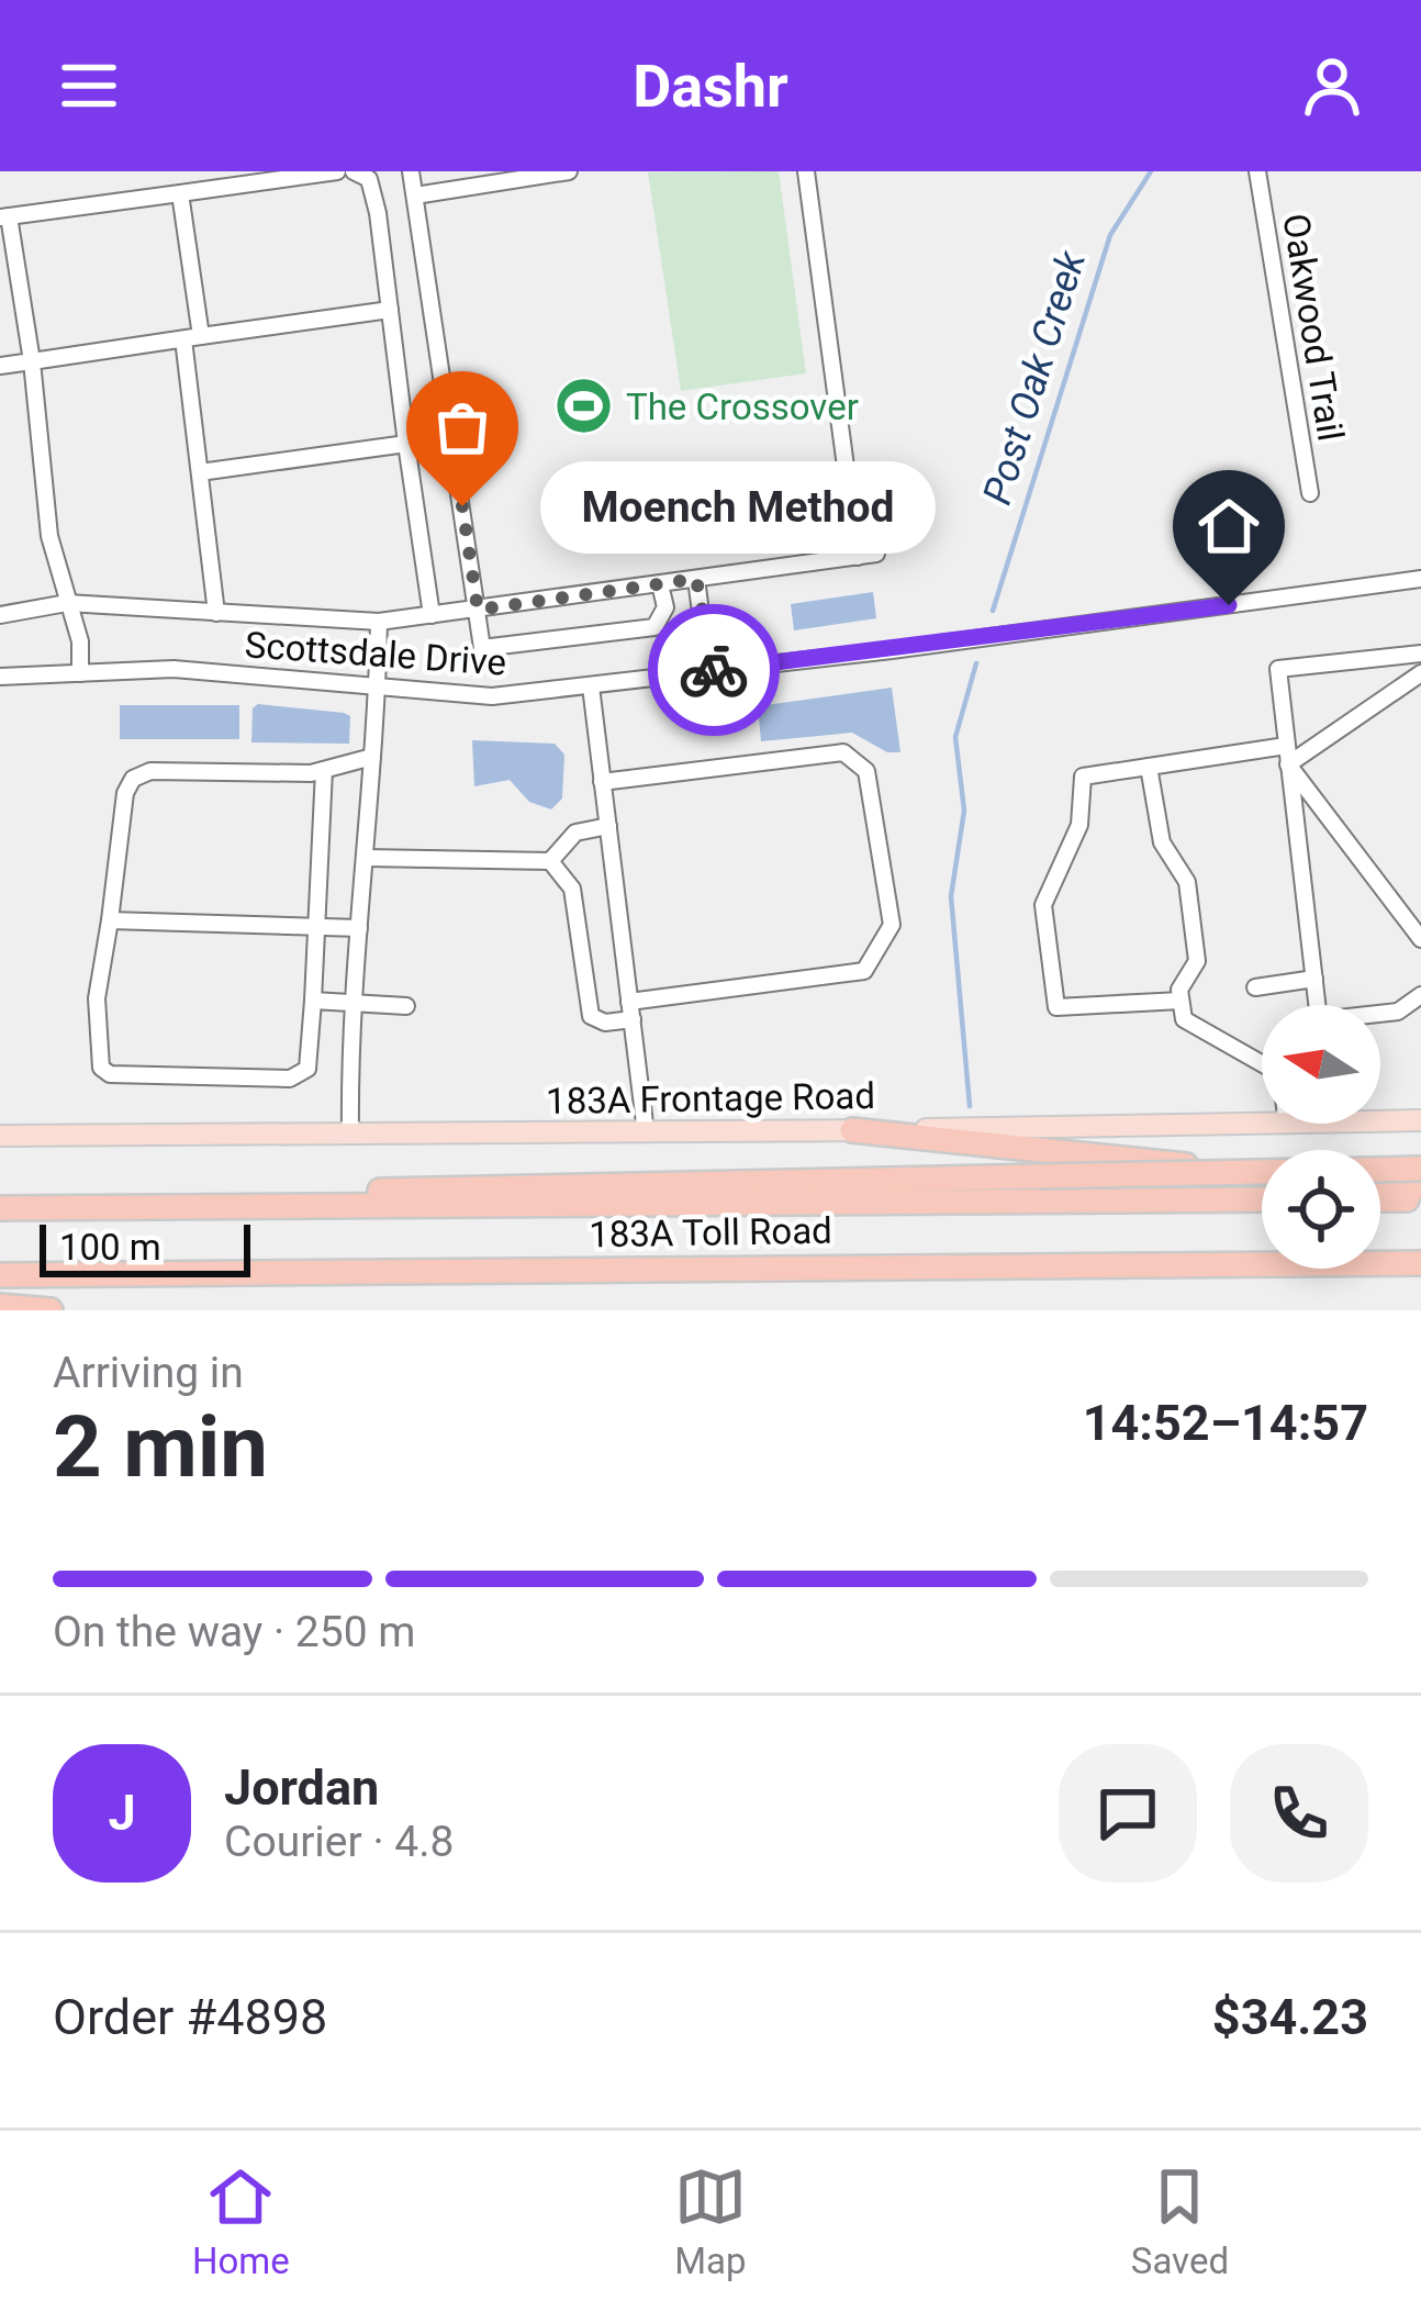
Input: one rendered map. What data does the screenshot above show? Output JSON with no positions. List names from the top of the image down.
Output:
{
  "streets": {
    "highway": ["183A Toll Road"],
    "main road": ["183A Frontage Road"],
    "street": ["Oakwood Trail", "Scottsdale Drive"]
  },
  "water": ["Post Oak Creek"],
  "places": {
    "sports": ["The Crossover"],
    "other": ["Moench Method"]
  },
  "scale_bar": "100 m",
  "north": "left",
  "page": {
    "header": "Dashr",
    "bubble": "Moench Method",
    "scale": "100 m",
    "heading": ["2 min", "Arriving in", "14:52–14:57"],
    "panel": [
      "Jordan",
      "Courier · 4.8",
      "Order #4898",
      "$34.23"
    ],
    "bar": "On the way · 250 m",
    "round": "J",
    "tabs": ["Home", "Map", "Saved"]
  }
}
